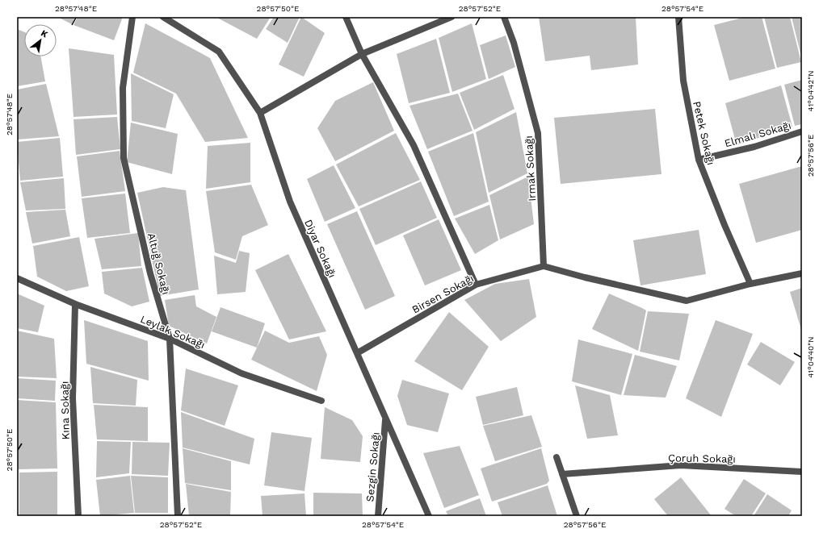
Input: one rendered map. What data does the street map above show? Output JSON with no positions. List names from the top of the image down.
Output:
{
  "streets": {
    "street": [
      "Petek Sokağı",
      "Elmalı Sokağı",
      "Irmak Sokağı",
      "Diyar Sokağı",
      "Altuğ Sokağı",
      "Birsen Sokağı",
      "Leylak Sokağı",
      "Kına Sokağı",
      "Çoruh Sokağı",
      "Sezgin Sokağı"
    ]
  },
  "crossings": [
    ["Petek Sokağı", "Elmalı Sokağı"],
    ["Irmak Sokağı", "Birsen Sokağı"],
    ["Diyar Sokağı", "Birsen Sokağı"],
    ["Diyar Sokağı", "Sezgin Sokağı"],
    ["Altuğ Sokağı", "Leylak Sokağı"],
    ["Leylak Sokağı", "Kına Sokağı"]
  ],
  "north": "top right",
  "coordinates": [
    "28°57'48\"E",
    "28°57'50\"E",
    "28°57'52\"E",
    "28°57'54\"E",
    "41°04'42\"N",
    "28°57'56\"E",
    "41°04'40\"N"
  ]
}
